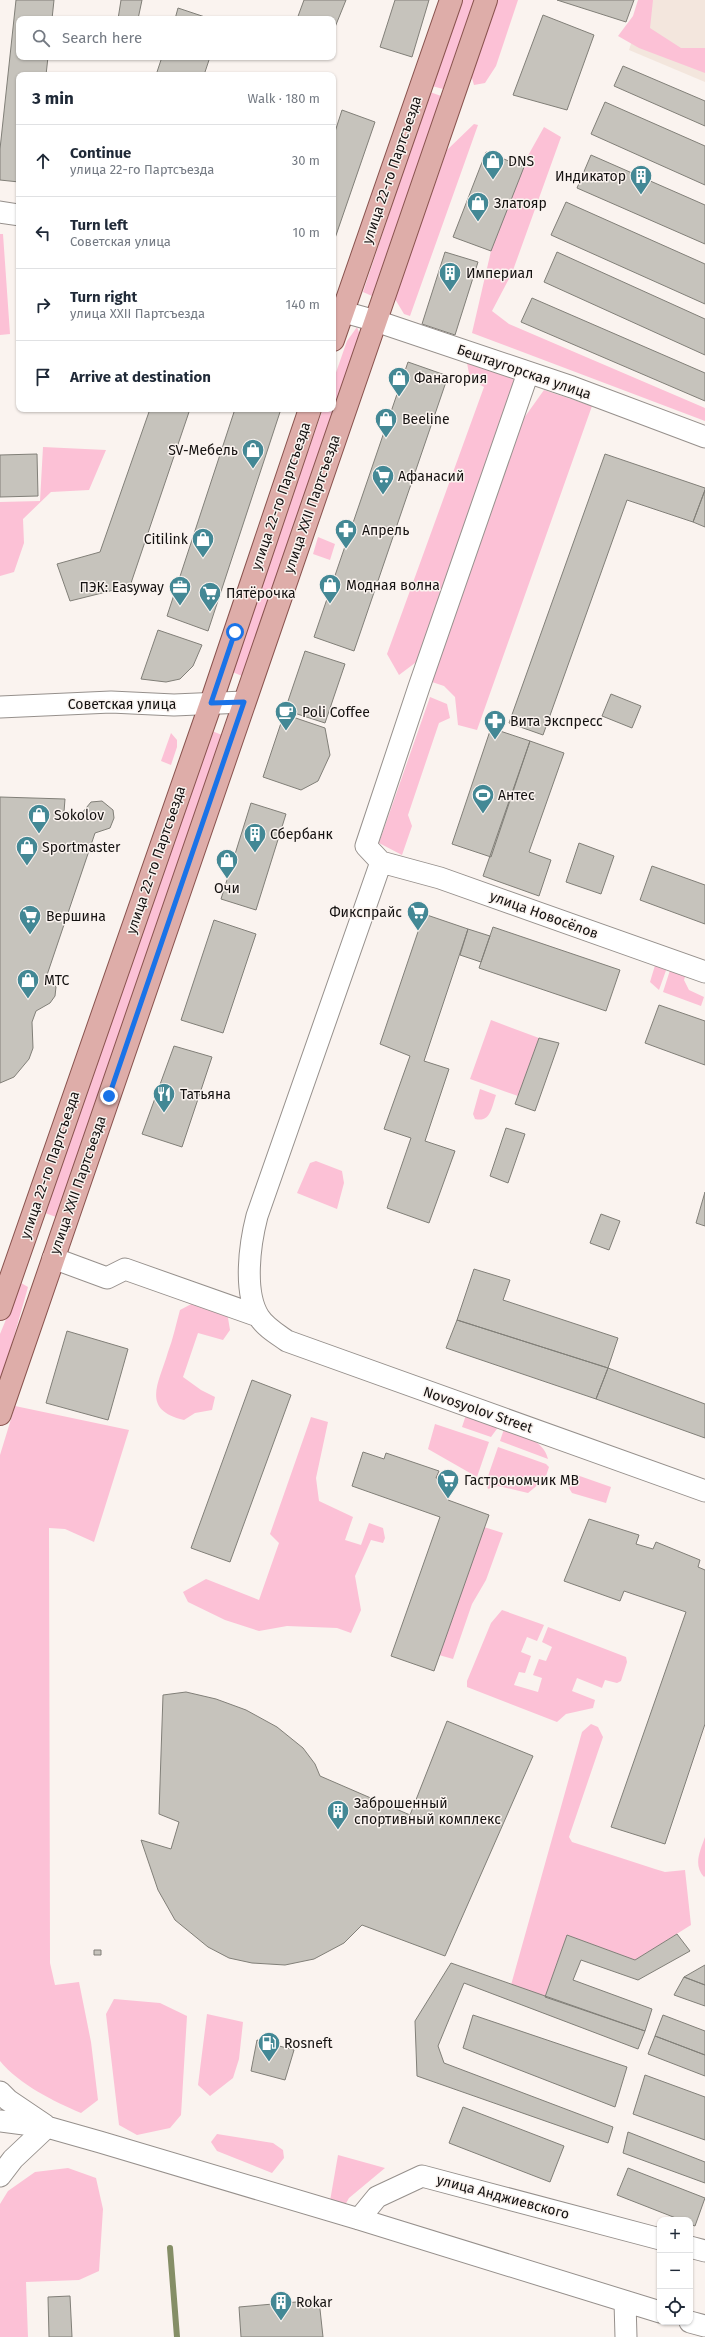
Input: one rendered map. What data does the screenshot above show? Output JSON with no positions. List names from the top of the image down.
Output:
{
  "streets": {
    "main road": ["улица 22-го Партсъезда", "улица XXII Партсъезда"],
    "street": [
      "Бештаугорская улица",
      "Советская улица",
      "улица Новосёлов",
      "Novosyolov Street",
      "улица Анджиевского"
    ]
  },
  "crossings": [
    ["улица 22-го Партсъезда", "Бештаугорская улица"],
    ["улица 22-го Партсъезда", "Советская улица"],
    ["Бештаугорская улица", "улица XXII Партсъезда"],
    ["улица XXII Партсъезда", "Советская улица"]
  ],
  "places": {
    "shop": [
      "DNS",
      "Златояр",
      "Фанагория",
      "Beeline",
      "SV-Мебель",
      "Citilink",
      "Модная волна",
      "Sokolov",
      "Sportmaster",
      "Очи",
      "МТС"
    ],
    "building": [
      "Индикатор",
      "Империал",
      "Сбербанк",
      "Заброшенный спортивный комплекс",
      "Rokar"
    ],
    "supermarket": [
      "Афанасий",
      "Пятёрочка",
      "Фикспрайс",
      "Вершина",
      "Гастрономчик МВ"
    ],
    "pharmacy": ["Апрель", "Вита Экспресс"],
    "office": ["ПЭК: Easyway"],
    "cafe": ["Poli Coffee"],
    "sports": ["Антес"],
    "restaurant": ["Татьяна"],
    "fuel station": ["Rosneft"]
  },
  "page": {
    "search": "Search here",
    "heading": ["3 min", "Walk · 180 m"],
    "list": [
      ["Continue", "улица 22-го Партсъезда", "30 m"],
      ["Turn left", "Советская улица", "10 m"],
      ["Turn right", "улица XXII Партсъезда", "140 m"],
      "Arrive at destination"
    ],
    "map_buttons": ["+", "−"]
  }
}
